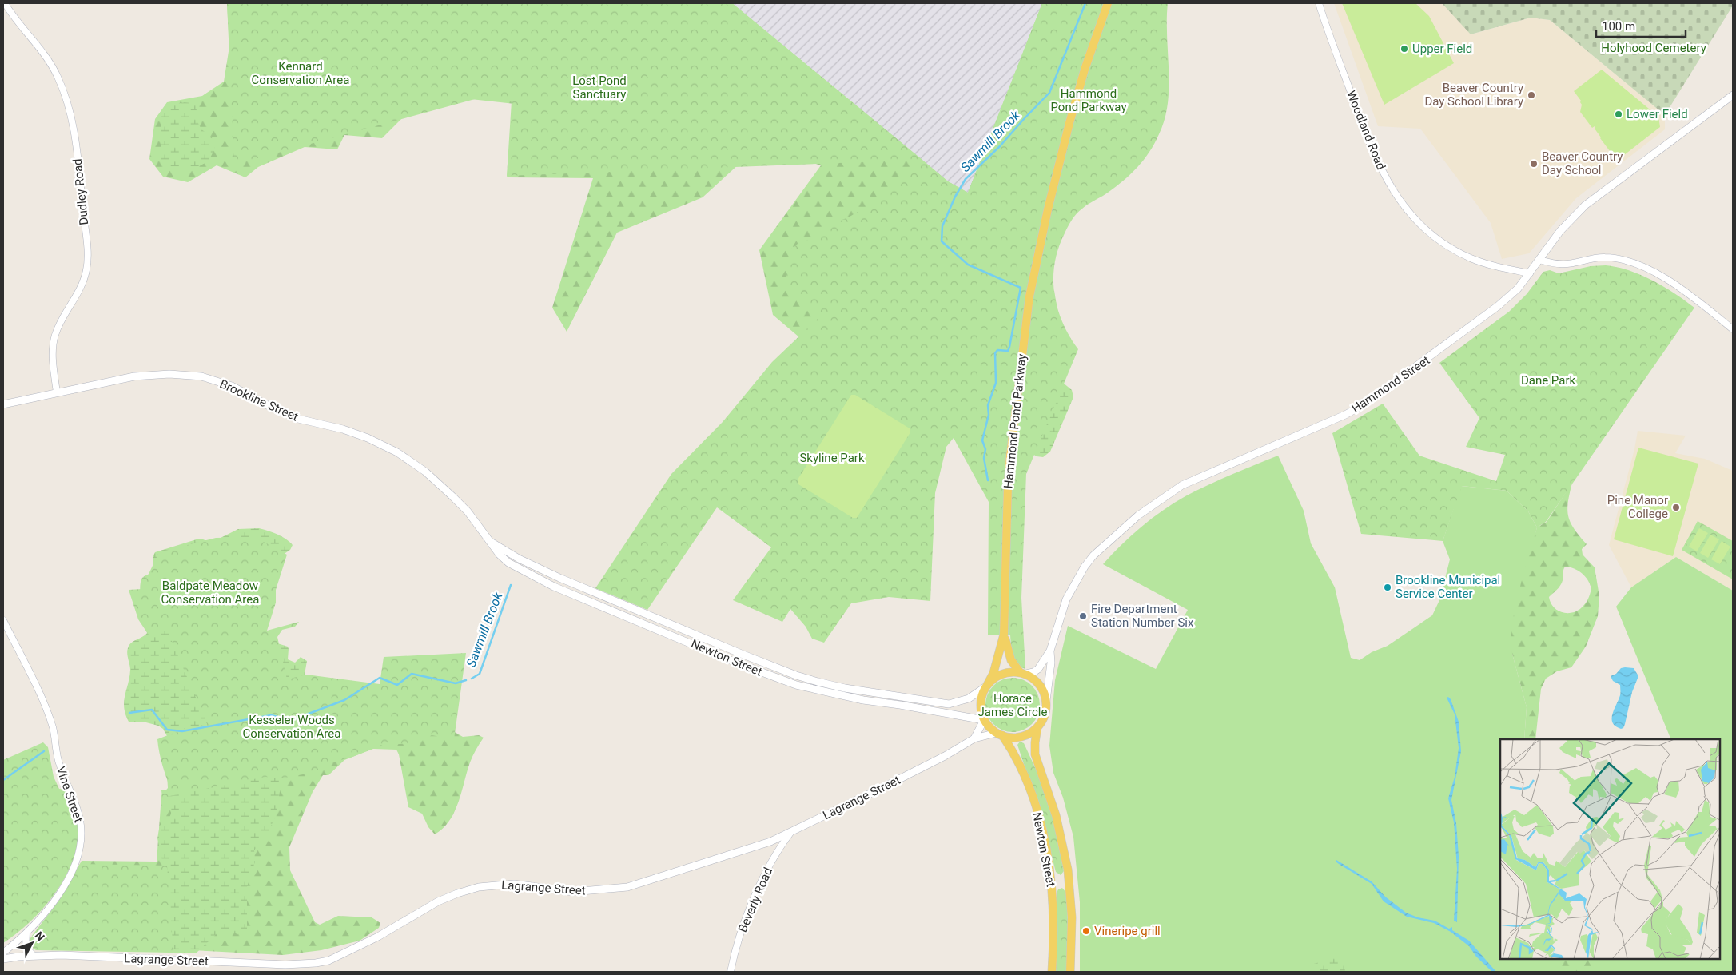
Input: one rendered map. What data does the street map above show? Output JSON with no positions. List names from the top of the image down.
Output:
{
  "streets": {
    "main road": [
      "Hammond Street",
      "Brookline Street",
      "Hammond Pond Parkway",
      "Newton Street",
      "Lagrange Street"
    ],
    "street": [
      "Woodland Road",
      "Dudley Road",
      "Vine Street",
      "Beverly Road"
    ]
  },
  "crossings": [
    ["Woodland Road", "Hammond Street"],
    ["Dudley Road", "Brookline Street"],
    ["Hammond Street", "Hammond Pond Parkway"],
    ["Hammond Street", "Newton Street"],
    ["Hammond Street", "Lagrange Street"],
    ["Brookline Street", "Newton Street"],
    ["Hammond Pond Parkway", "Newton Street"],
    ["Hammond Pond Parkway", "Lagrange Street"],
    ["Newton Street", "Lagrange Street"],
    ["Lagrange Street", "Beverly Road"]
  ],
  "water": ["Sawmill Brook"],
  "parks": [
    "Holyhood Cemetery",
    "Kennard Conservation Area",
    "Lost Pond Sanctuary",
    "Hammond Pond Parkway",
    "Dane Park",
    "Skyline Park",
    "Baldpate Meadow Conservation Area",
    "Horace James Circle",
    "Kesseler Woods Conservation Area"
  ],
  "places": [
    "Upper Field",
    "Beaver Country Day School Library",
    "Lower Field",
    "Beaver Country Day School",
    "Pine Manor College",
    "Brookline Municipal Service Center",
    "Fire Department Station Number Six",
    "Vineripe grill"
  ],
  "scale_bar": "100 m",
  "north": "top right"
}
